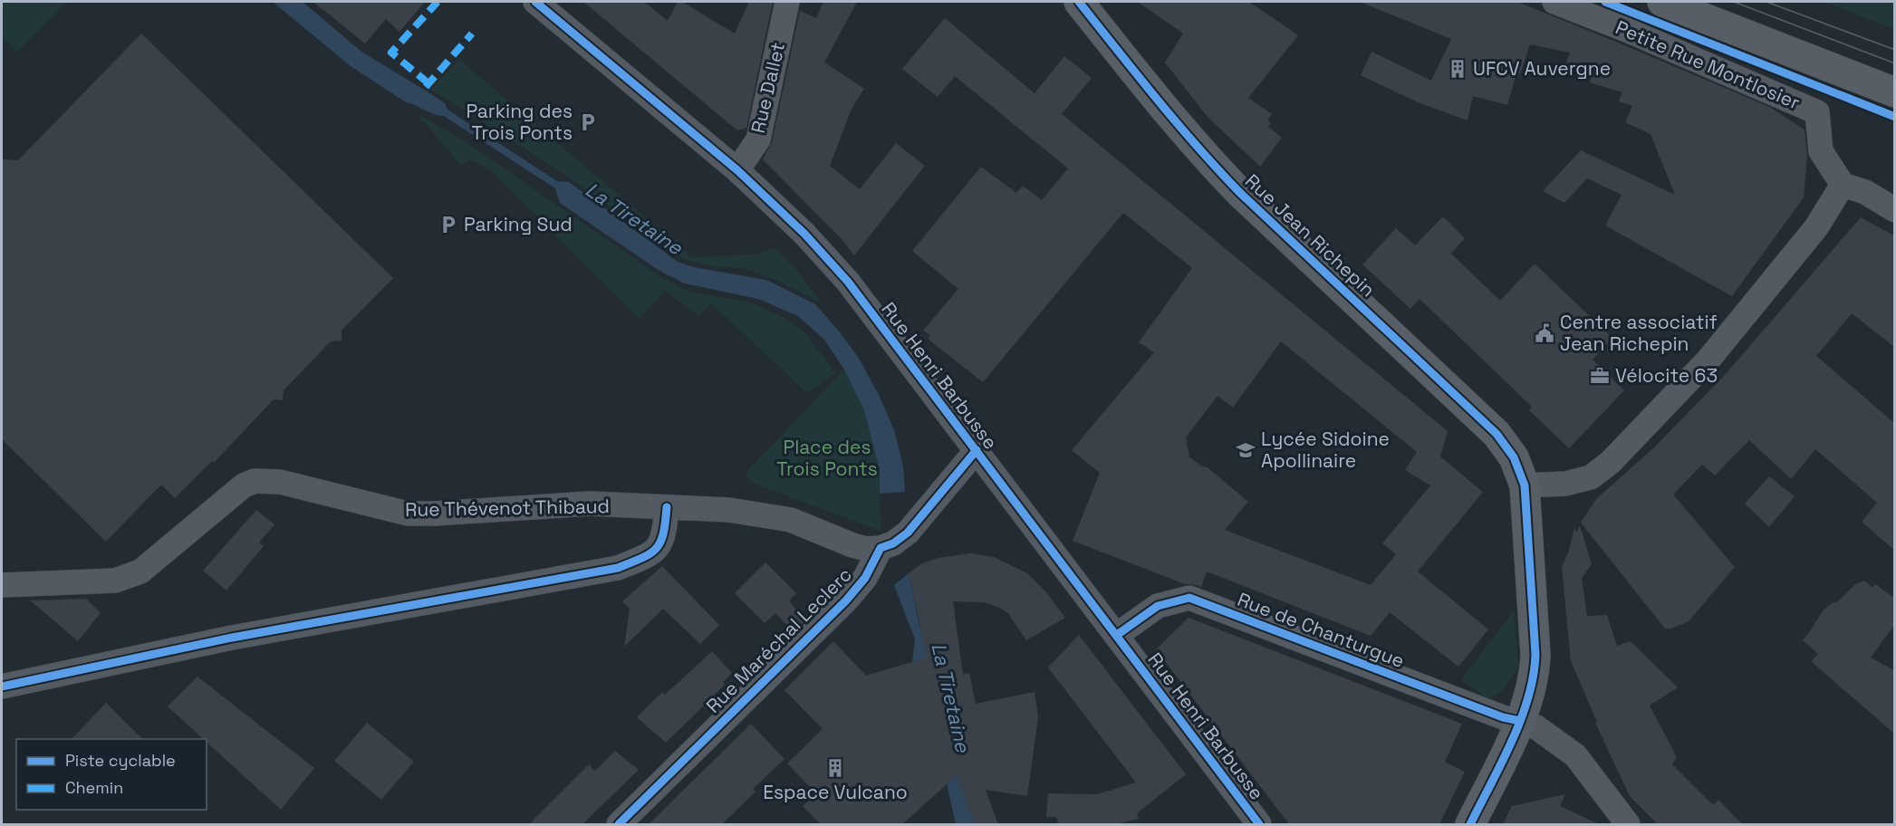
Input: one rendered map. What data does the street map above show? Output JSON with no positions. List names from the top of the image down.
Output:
{
  "streets": {
    "street": [
      "Petite Rue Montlosier",
      "Rue Dallet",
      "Rue Jean Richepin",
      "Rue Henri Barbusse",
      "Rue Thévenot Thibaud",
      "Rue de Chanturgue",
      "Rue Maréchal Leclerc"
    ]
  },
  "crossings": [
    ["Rue Dallet", "Rue Henri Barbusse"],
    ["Rue Jean Richepin", "Rue de Chanturgue"],
    ["Rue Henri Barbusse", "Rue de Chanturgue"],
    ["Rue Thévenot Thibaud", "Rue Maréchal Leclerc"]
  ],
  "water": ["La Tiretaine"],
  "parks": ["Place des Trois Ponts"],
  "places": {
    "building": ["UFCV Auvergne", "Espace Vulcano"],
    "parking": ["Parking des Trois Ponts", "Parking Sud"],
    "public building": ["Centre associatif Jean Richepin"],
    "office": ["Vélocite 63"],
    "school or university": ["Lycée Sidoine Apollinaire"]
  },
  "legend": ["Piste cyclable", "Chemin"]
}
